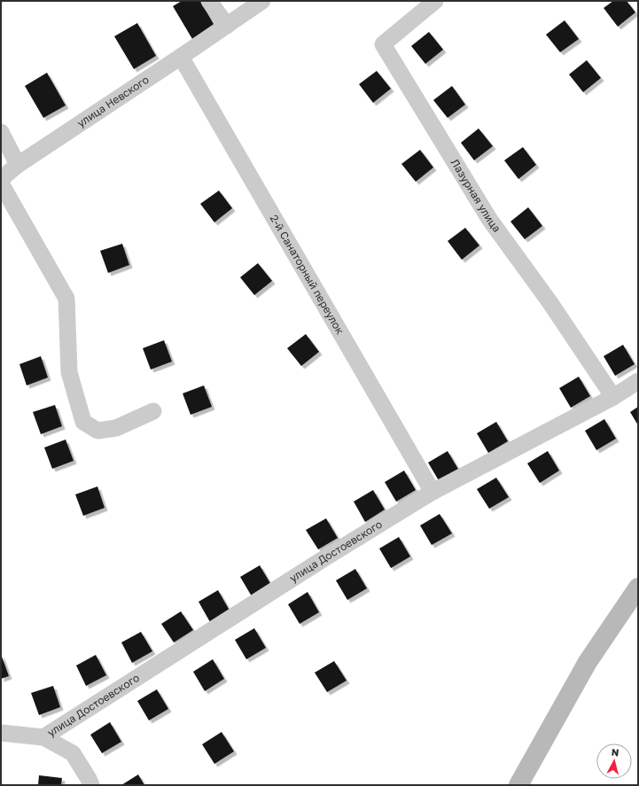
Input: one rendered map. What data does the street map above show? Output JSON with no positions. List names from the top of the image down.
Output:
{
  "streets": {
    "street": [
      "улица Невского",
      "Лазурная улица",
      "2-й Санаторный переулок",
      "улица Достоевского"
    ]
  },
  "crossings": [
    ["улица Невского", "2-й Санаторный переулок"],
    ["Лазурная улица", "улица Достоевского"],
    ["2-й Санаторный переулок", "улица Достоевского"]
  ],
  "north": "top"
}
